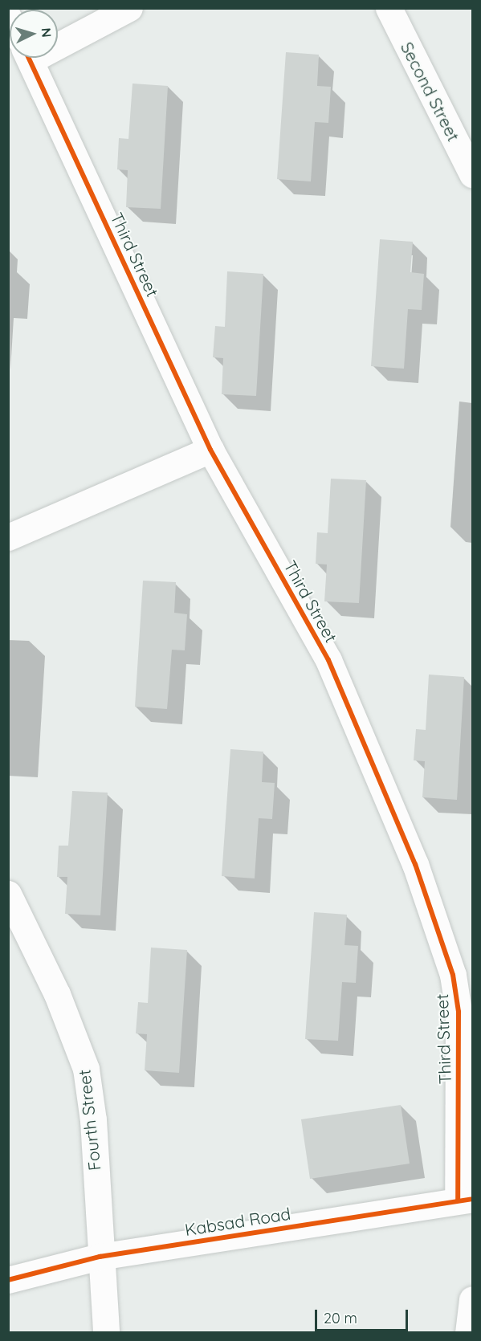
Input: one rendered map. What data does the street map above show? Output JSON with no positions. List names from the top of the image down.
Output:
{
  "streets": {
    "street": [
      "Second Street",
      "Third Street",
      "Fourth Street",
      "Kabsad Road"
    ]
  },
  "crossings": [
    ["Third Street", "Kabsad Road"],
    ["Fourth Street", "Kabsad Road"]
  ],
  "scale_bar": "20 m",
  "north": "right"
}
